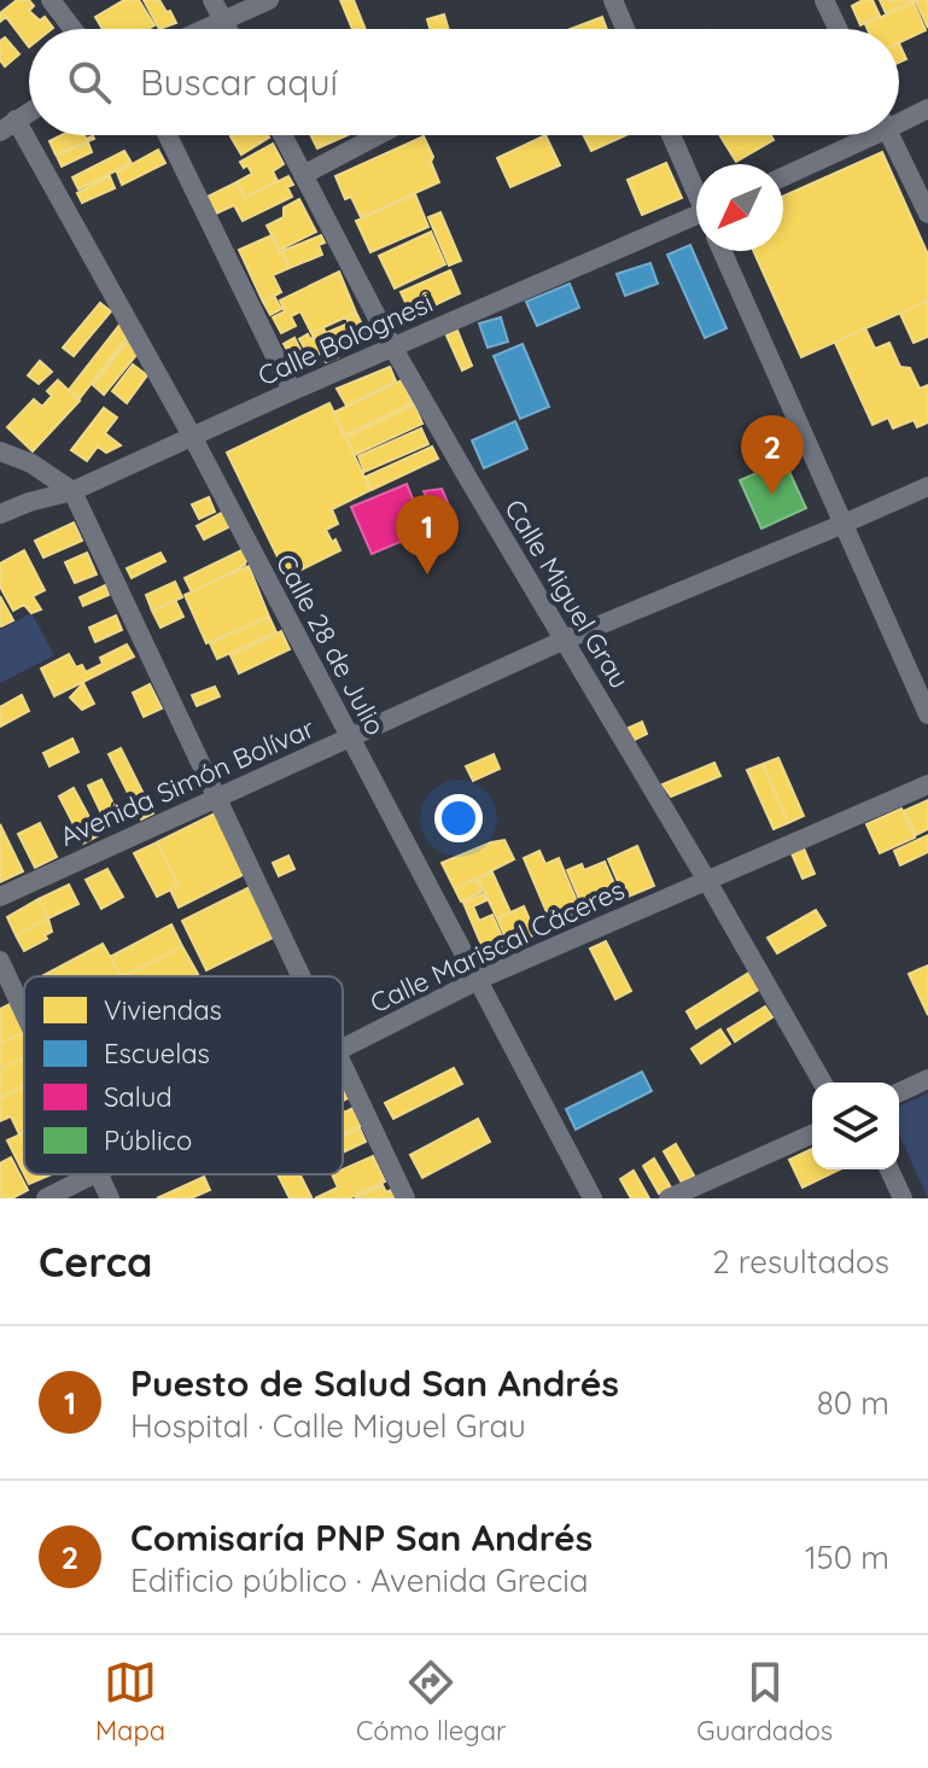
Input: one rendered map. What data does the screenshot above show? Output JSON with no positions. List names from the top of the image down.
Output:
{
  "streets": {
    "street": [
      "Calle Bolognesi",
      "Calle Miguel Grau",
      "Calle 28 de Julio",
      "Avenida Simón Bolívar",
      "Calle Mariscal Cáceres"
    ]
  },
  "crossings": [
    ["Calle Bolognesi", "Calle Miguel Grau"],
    ["Calle Bolognesi", "Calle 28 de Julio"],
    ["Calle Miguel Grau", "Avenida Simón Bolívar"],
    ["Calle Miguel Grau", "Calle Mariscal Cáceres"],
    ["Calle 28 de Julio", "Avenida Simón Bolívar"],
    ["Calle 28 de Julio", "Calle Mariscal Cáceres"]
  ],
  "legend": [
    "Viviendas",
    "Escuelas",
    "Salud",
    "Público"
  ],
  "north": "bottom left",
  "page": {
    "search": "Buscar aquí",
    "pins": ["2", "1"],
    "heading": ["Cerca", "2 resultados"],
    "list": [
      {
        "mark": "1",
        "name": "Puesto de Salud San Andrés",
        "note": "Hospital · Calle Miguel Grau",
        "value": "80 m"
      },
      {
        "mark": "2",
        "name": "Comisaría PNP San Andrés",
        "note": "Edificio público · Avenida Grecia",
        "value": "150 m"
      }
    ],
    "nav": ["Mapa", "Cómo llegar", "Guardados"]
  }
}
